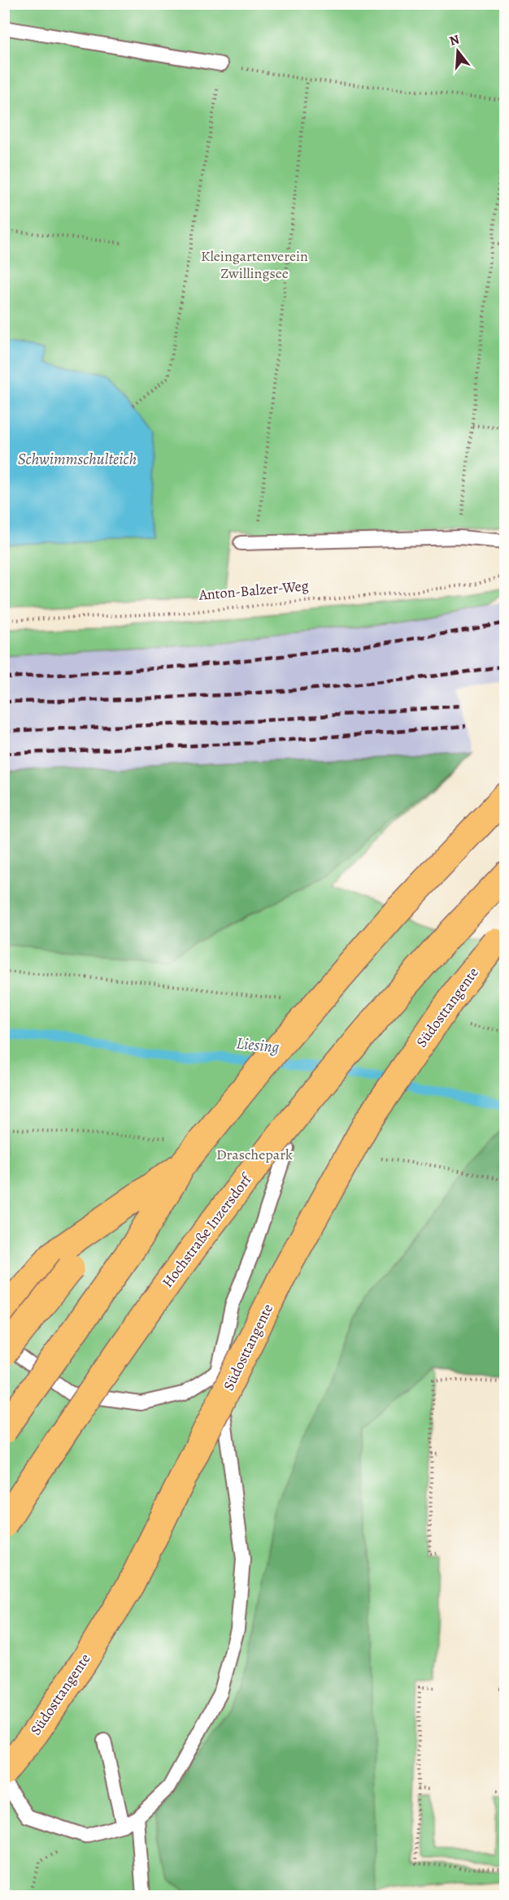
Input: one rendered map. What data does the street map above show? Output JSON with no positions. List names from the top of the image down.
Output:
{
  "streets": {
    "highway": ["Südosttangente", "Hochstraße Inzersdorf"],
    "path": ["Anton-Balzer-Weg"]
  },
  "water": ["Schwimmschulteich", "Liesing"],
  "parks": ["Kleingartenverein Zwillingsee", "Draschepark"],
  "north": "top"
}
